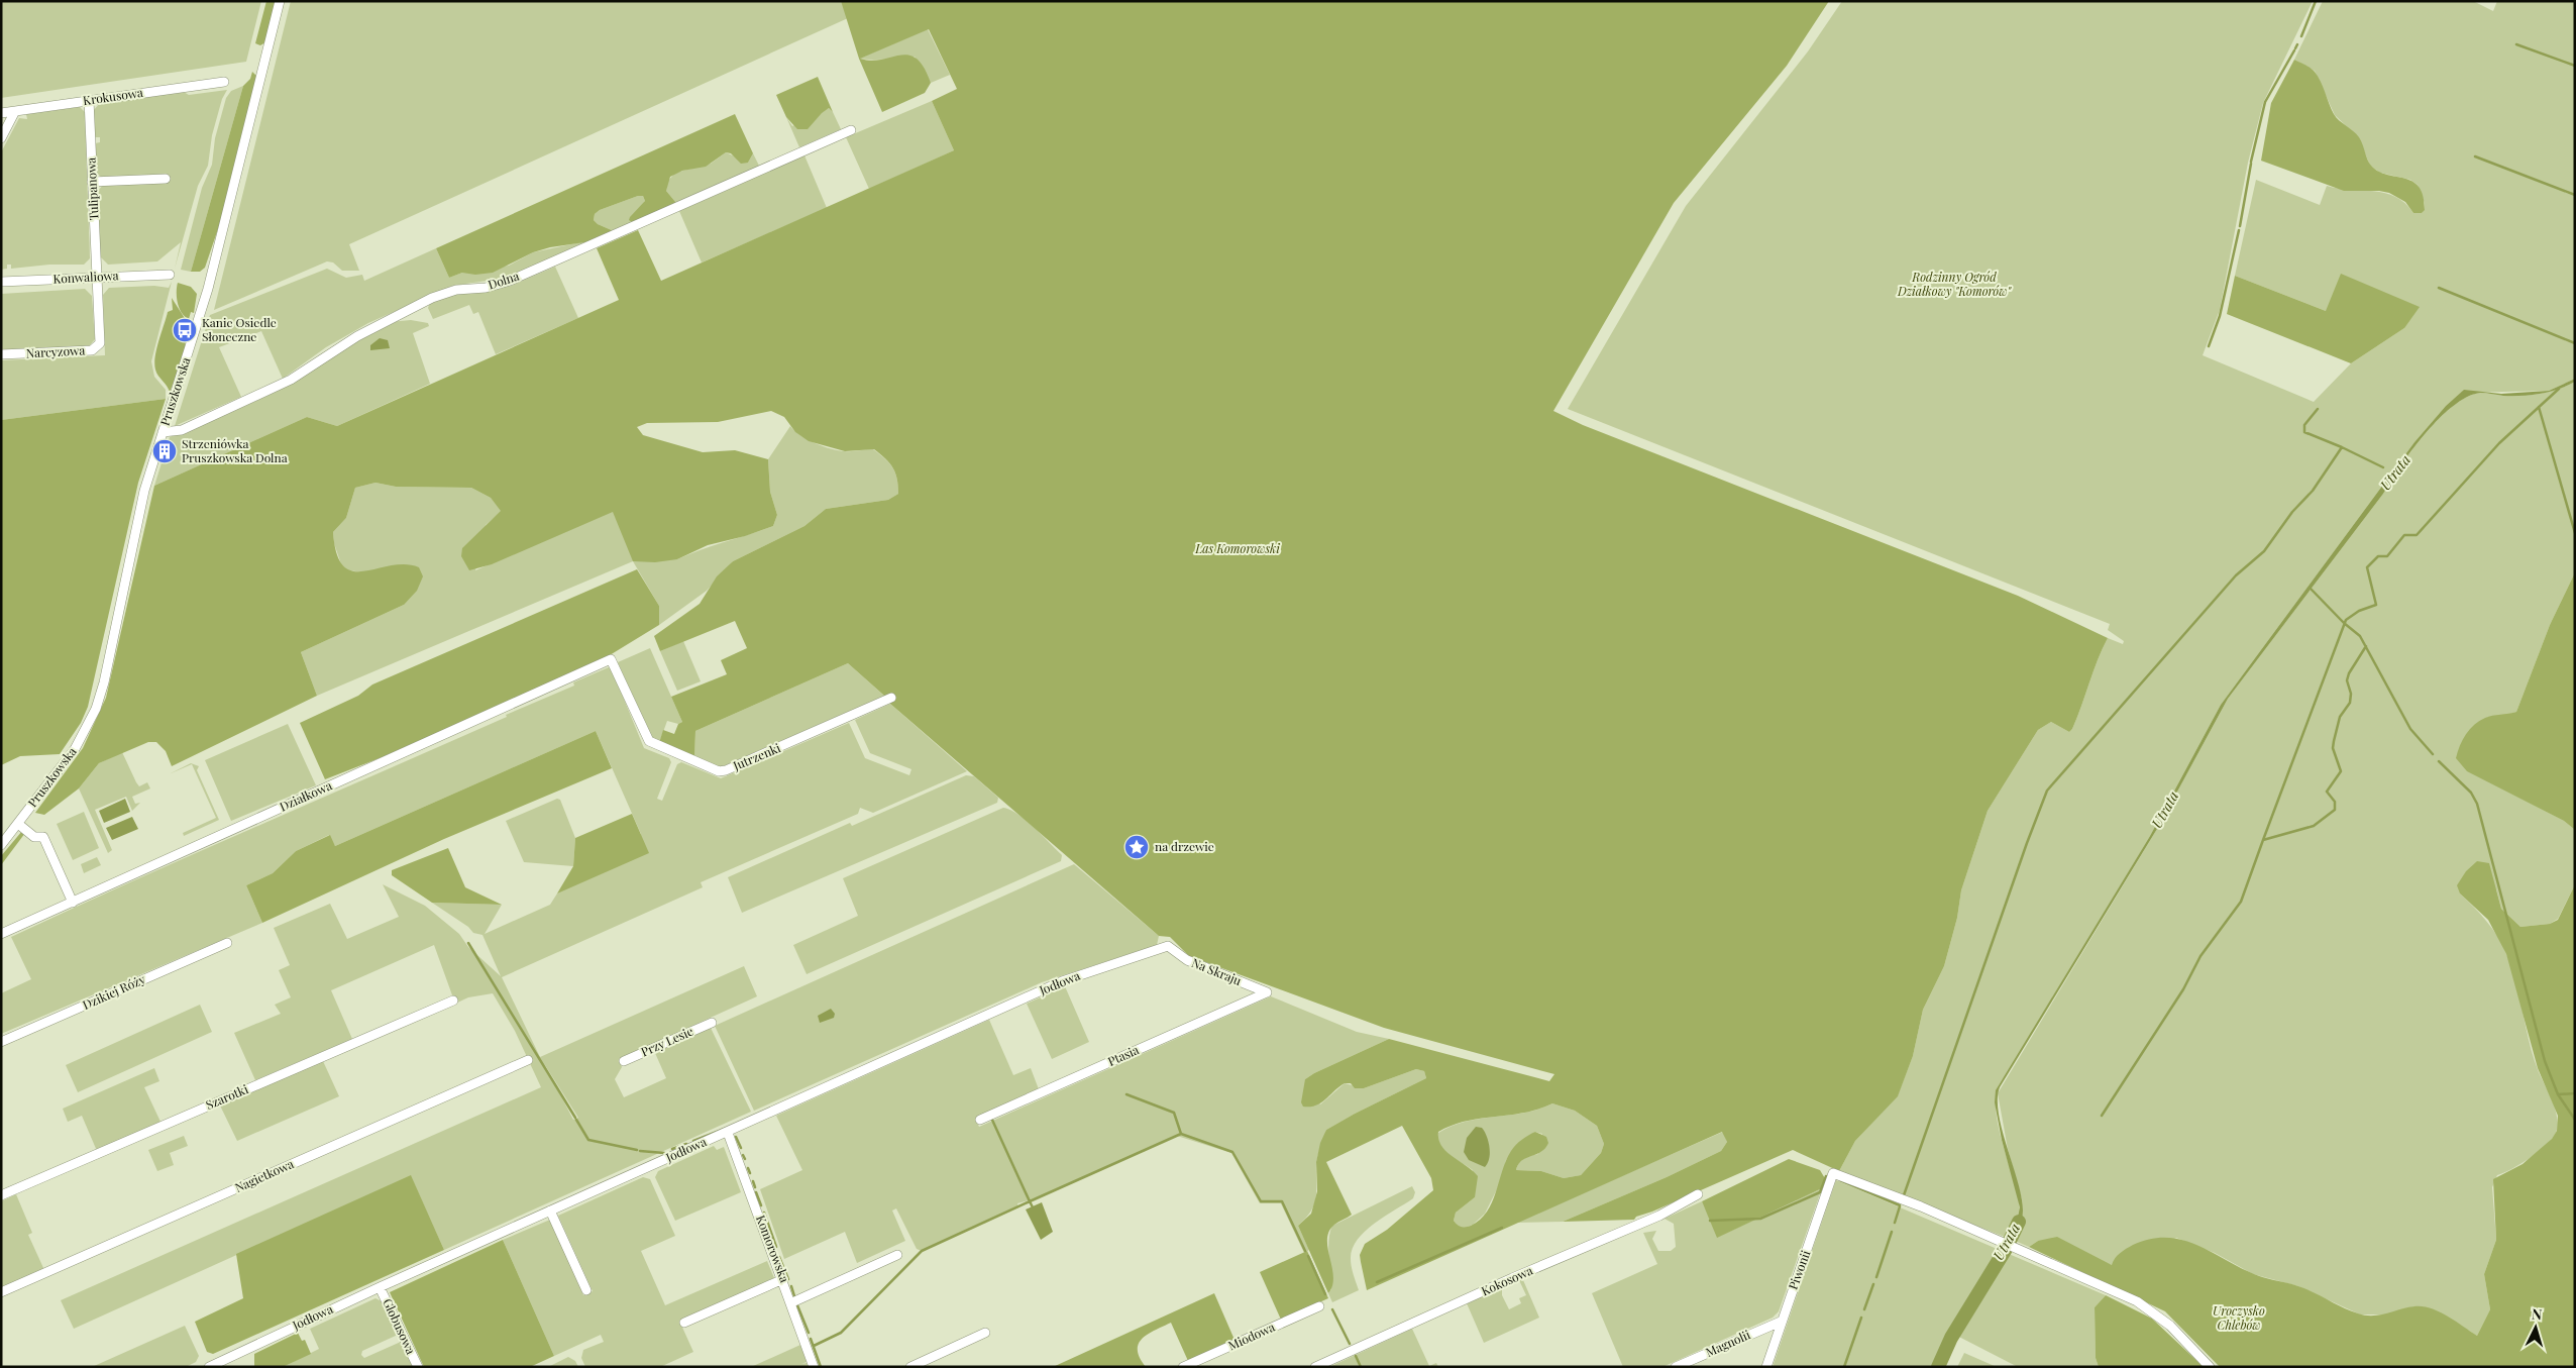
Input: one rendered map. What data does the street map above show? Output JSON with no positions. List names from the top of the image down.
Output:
{
  "streets": {
    "street": [
      "Krokusowa",
      "Tulipanowa",
      "Konwaliowa",
      "Dolna",
      "Narcyzowa",
      "Pruszkowska",
      "Jutrzenki",
      "Działkowa",
      "Na Skraju",
      "Jodłowa",
      "Dzikiej Róży",
      "Przy Lesie",
      "Ptasia",
      "Szarotki",
      "Nagietkowa",
      "Komorowska",
      "Piwonii",
      "Kokosowa",
      "Globusowa",
      "Miodowa",
      "Magnolii"
    ]
  },
  "crossings": [
    ["Krokusowa", "Tulipanowa"],
    ["Tulipanowa", "Konwaliowa"],
    ["Tulipanowa", "Narcyzowa"],
    ["Konwaliowa", "Narcyzowa"],
    ["Dolna", "Pruszkowska"],
    ["Jutrzenki", "Działkowa"],
    ["Na Skraju", "Jodłowa"],
    ["Na Skraju", "Ptasia"],
    ["Jodłowa", "Komorowska"],
    ["Jodłowa", "Globusowa"],
    ["Piwonii", "Magnolii"]
  ],
  "water": ["Utrata"],
  "parks": ["Rodzinny Ogród Działkowy \"Komorów\"", "Las Komorowski", "Uroczysko Chlebów"],
  "places": {
    "bus stop": ["Kanie Osiedle Słoneczne"],
    "building": ["Strzeniówka Pruszkowska Dolna"],
    "place": ["na drzewie"]
  },
  "north": "top"
}
